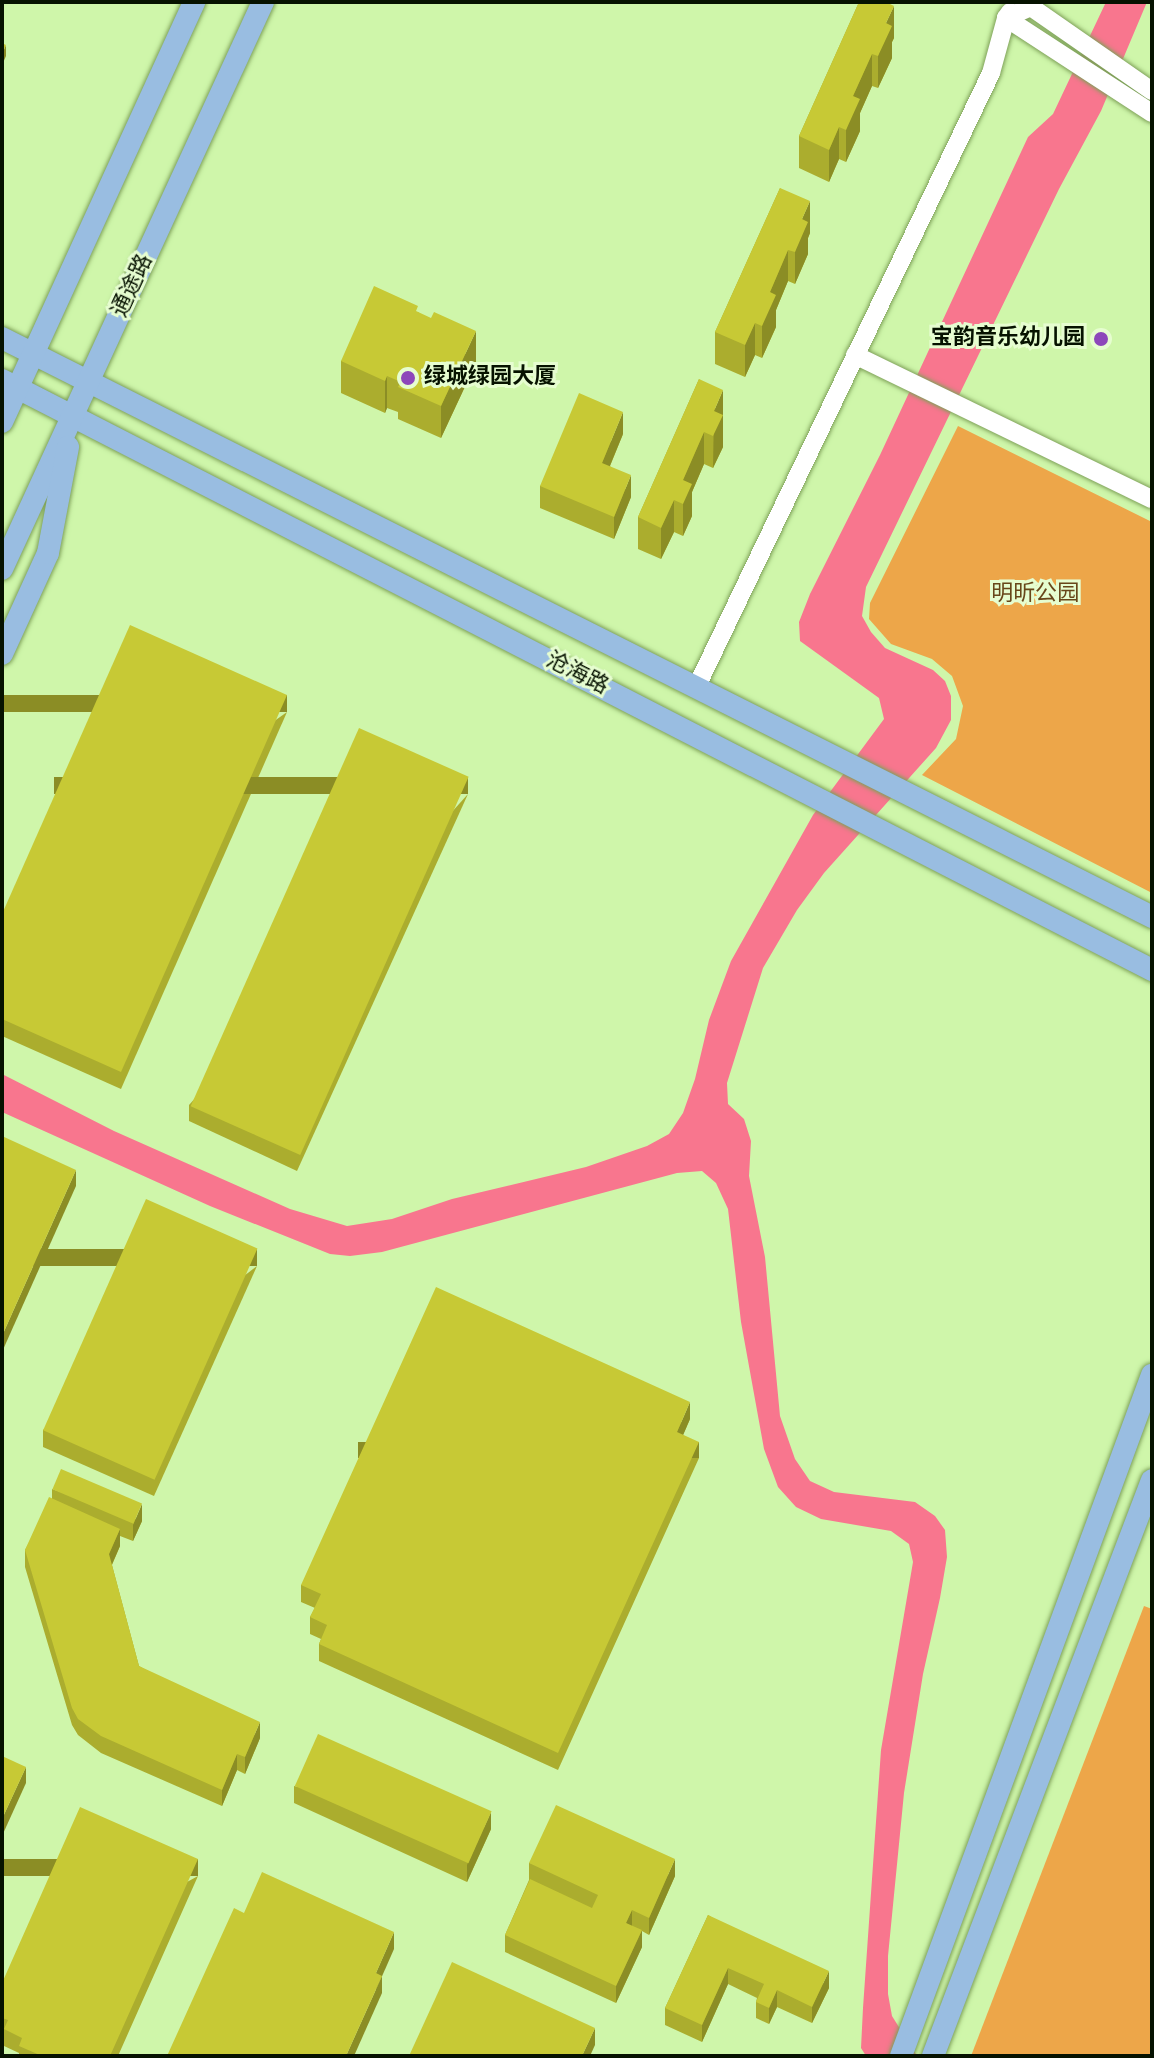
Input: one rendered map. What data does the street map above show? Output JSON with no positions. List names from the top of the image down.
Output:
{
  "streets": {
    "main road": ["通途路", "沧海路"]
  },
  "crossings": [
    ["通途路", "沧海路"]
  ],
  "parks": ["明昕公园"],
  "places": ["宝韵音乐幼儿园", "绿城绿园大厦"]
}
